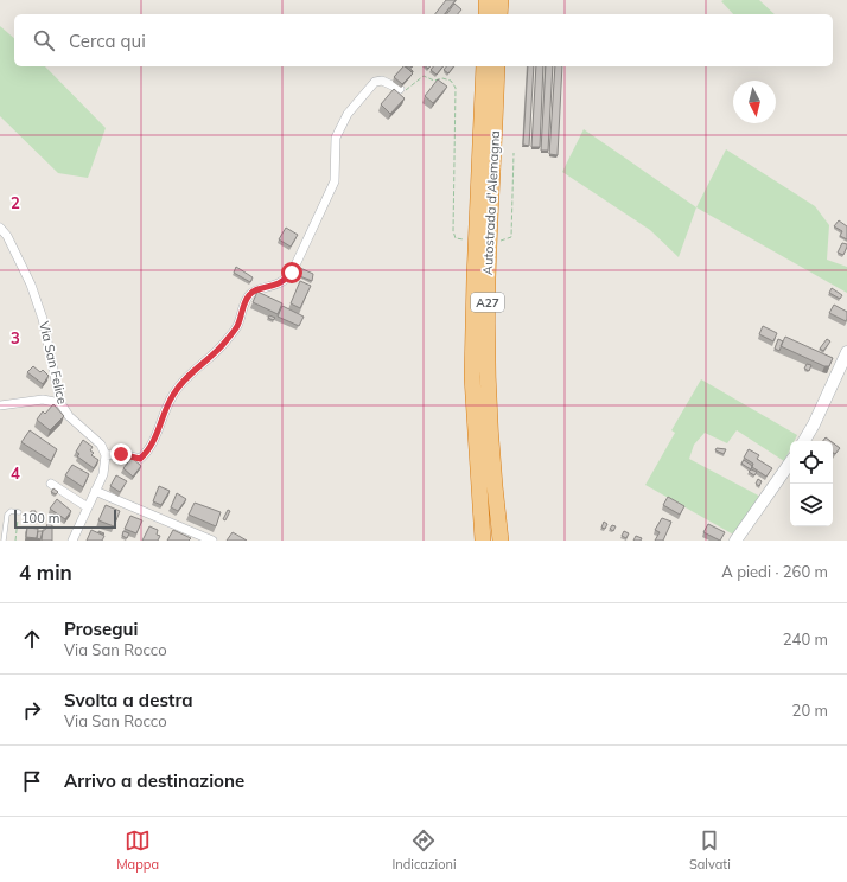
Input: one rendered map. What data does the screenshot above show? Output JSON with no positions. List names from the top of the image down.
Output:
{
  "streets": {
    "highway": ["Autostrada d'Alemagna", "A27"],
    "street": ["Via San Felice"]
  },
  "scale_bar": "100 m",
  "north": "bottom",
  "page": {
    "search": "Cerca qui",
    "scale": "100 m",
    "heading": ["4 min", "A piedi · 260 m"],
    "list": [
      ["Prosegui", "Via San Rocco", "240 m"],
      ["Svolta a destra", "Via San Rocco", "20 m"],
      "Arrivo a destinazione"
    ],
    "nav": ["Mappa", "Indicazioni", "Salvati"]
  },
  "grid": {
    "rows": ["2", "3", "4"]
  }
}
